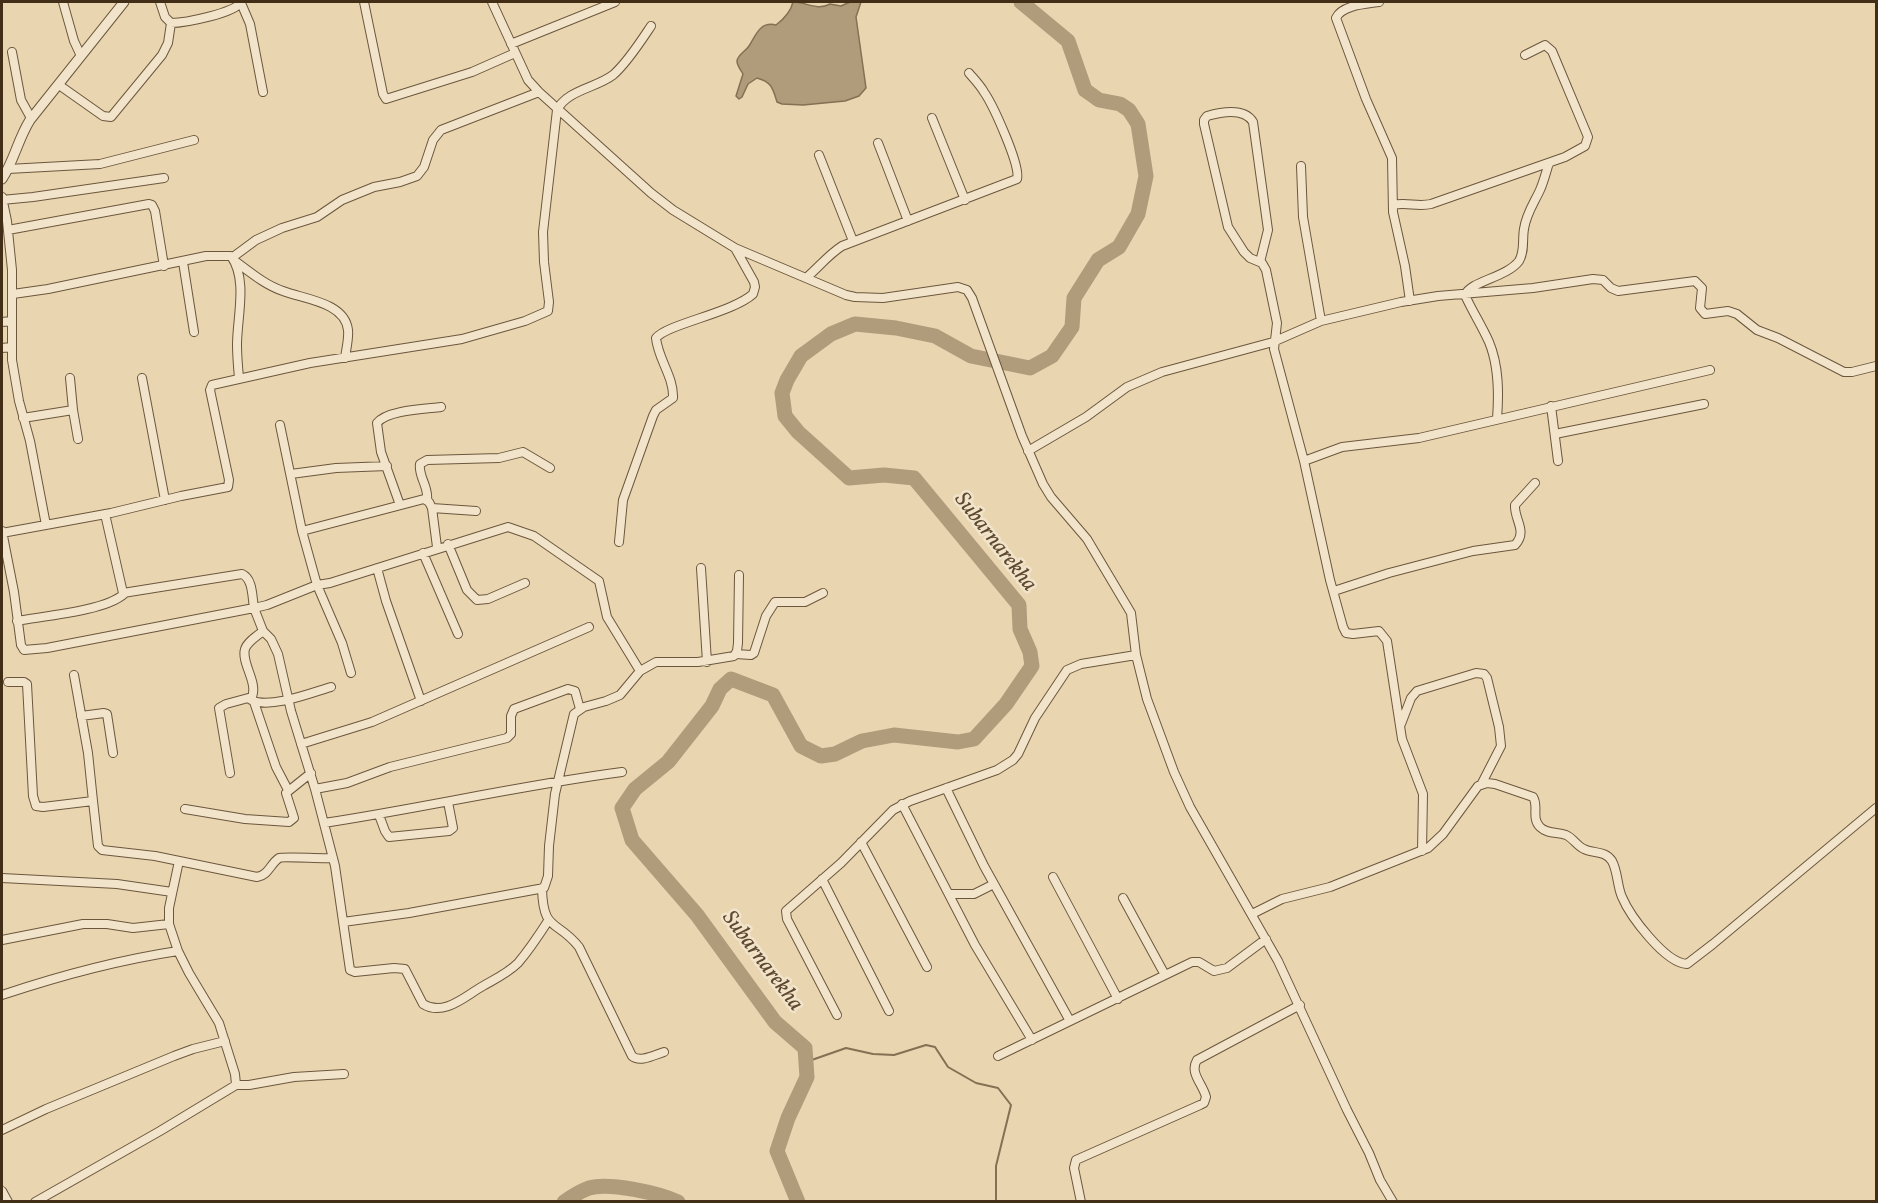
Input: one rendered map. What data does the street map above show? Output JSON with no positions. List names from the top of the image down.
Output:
{
  "water": ["Subarnarekha"]
}
